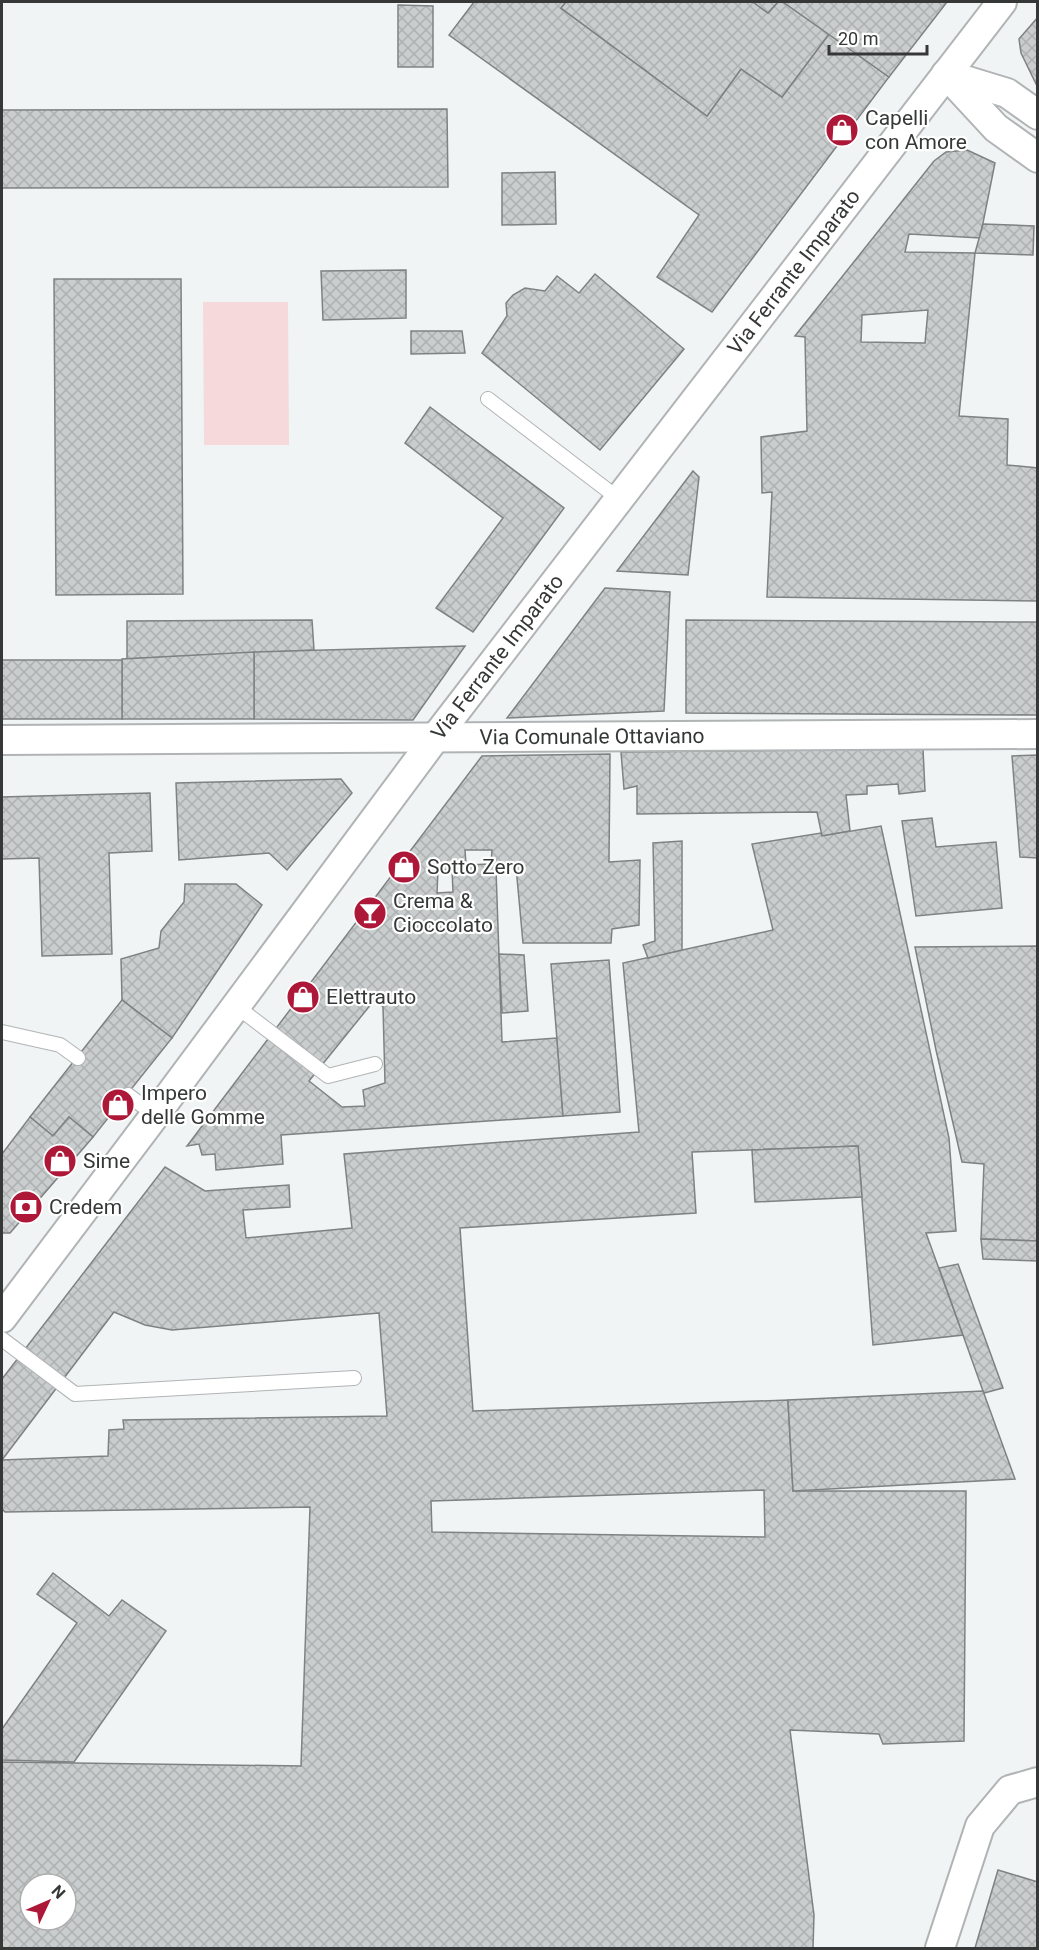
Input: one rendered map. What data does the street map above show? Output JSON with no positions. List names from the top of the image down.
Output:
{
  "streets": {
    "street": ["Via Ferrante Imparato", "Via Comunale Ottaviano"]
  },
  "crossings": [
    ["Via Ferrante Imparato", "Via Comunale Ottaviano"]
  ],
  "places": {
    "shop": [
      "Capelli con Amore",
      "Sotto Zero",
      "Elettrauto",
      "Impero delle Gomme",
      "Sime"
    ],
    "bar": ["Crema & Cioccolato"],
    "bank": ["Credem"]
  },
  "scale_bar": "20 m",
  "north": "top right"
}
